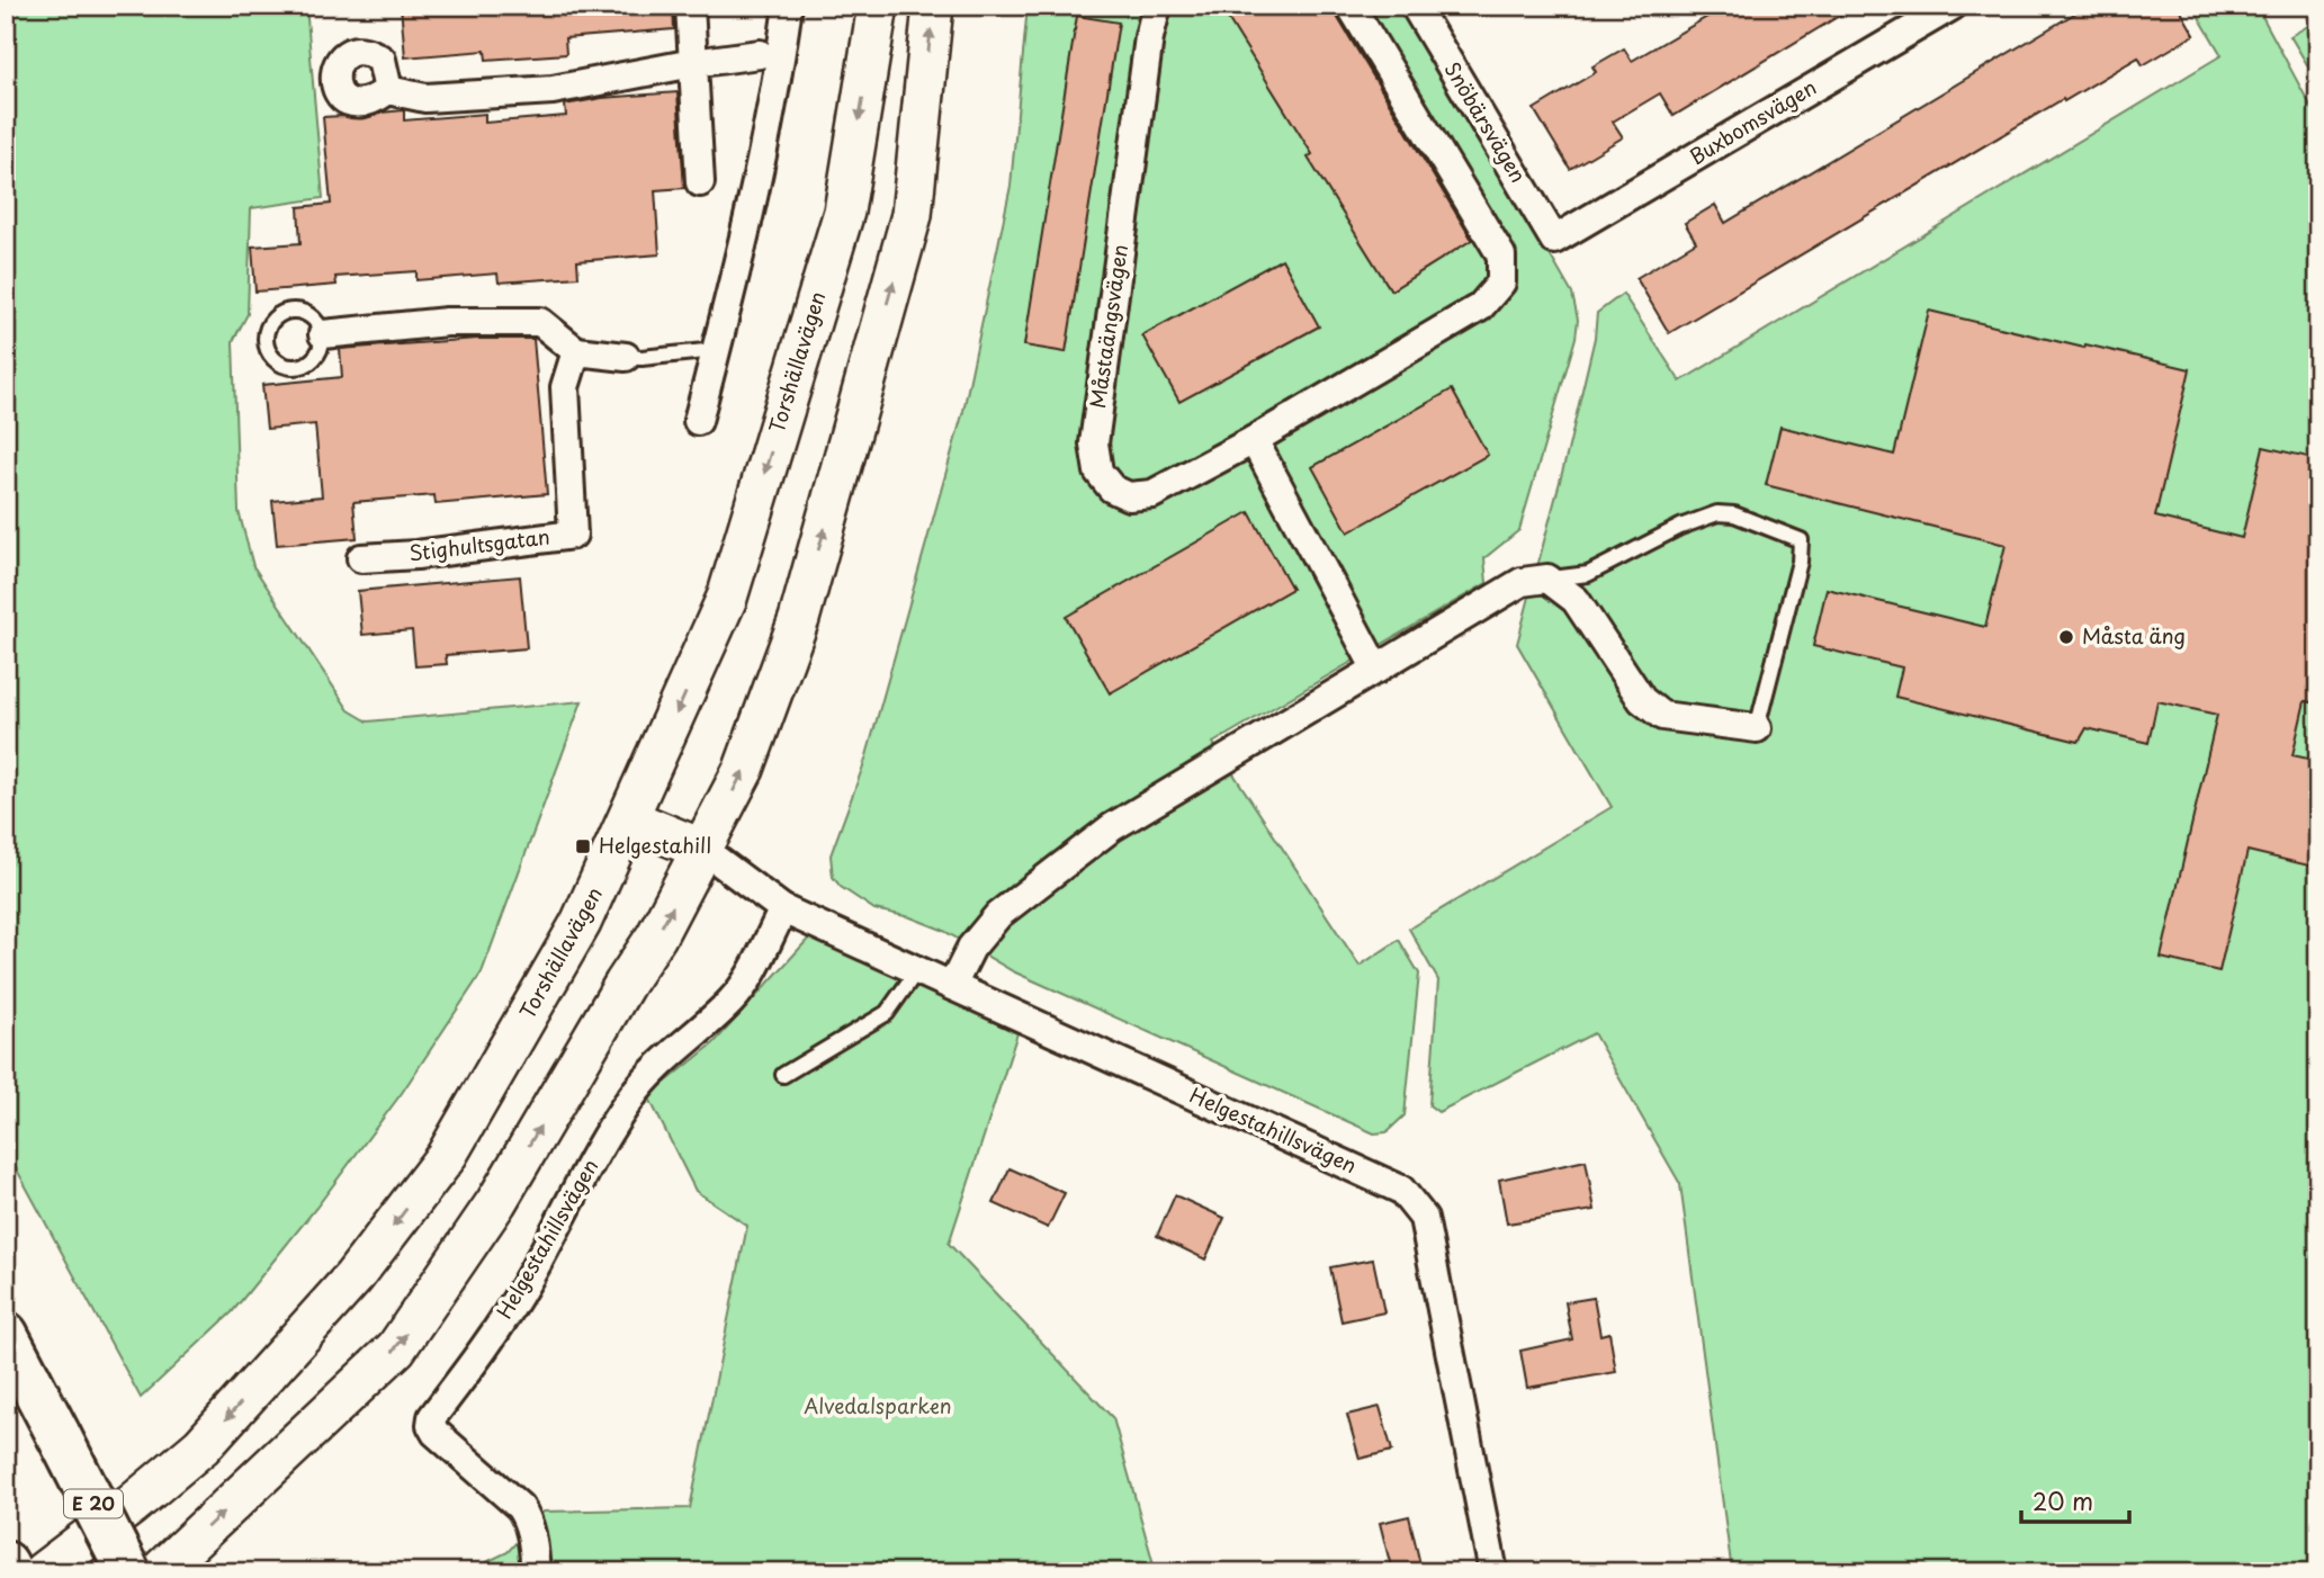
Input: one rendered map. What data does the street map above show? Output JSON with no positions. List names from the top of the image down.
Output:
{
  "streets": {
    "highway": ["E 20"],
    "main road": ["Torshällavägen"],
    "street": [
      "Snöbärsvägen",
      "Buxbomsvägen",
      "Måstaängsvägen",
      "Stighultsgatan",
      "Helgestahillsvägen"
    ]
  },
  "crossings": [
    ["Snöbärsvägen", "Buxbomsvägen"]
  ],
  "parks": ["Alvedalsparken"],
  "places": {
    "other": ["Måsta äng"],
    "transit": ["Helgestahill"]
  },
  "scale_bar": "20 m"
}
